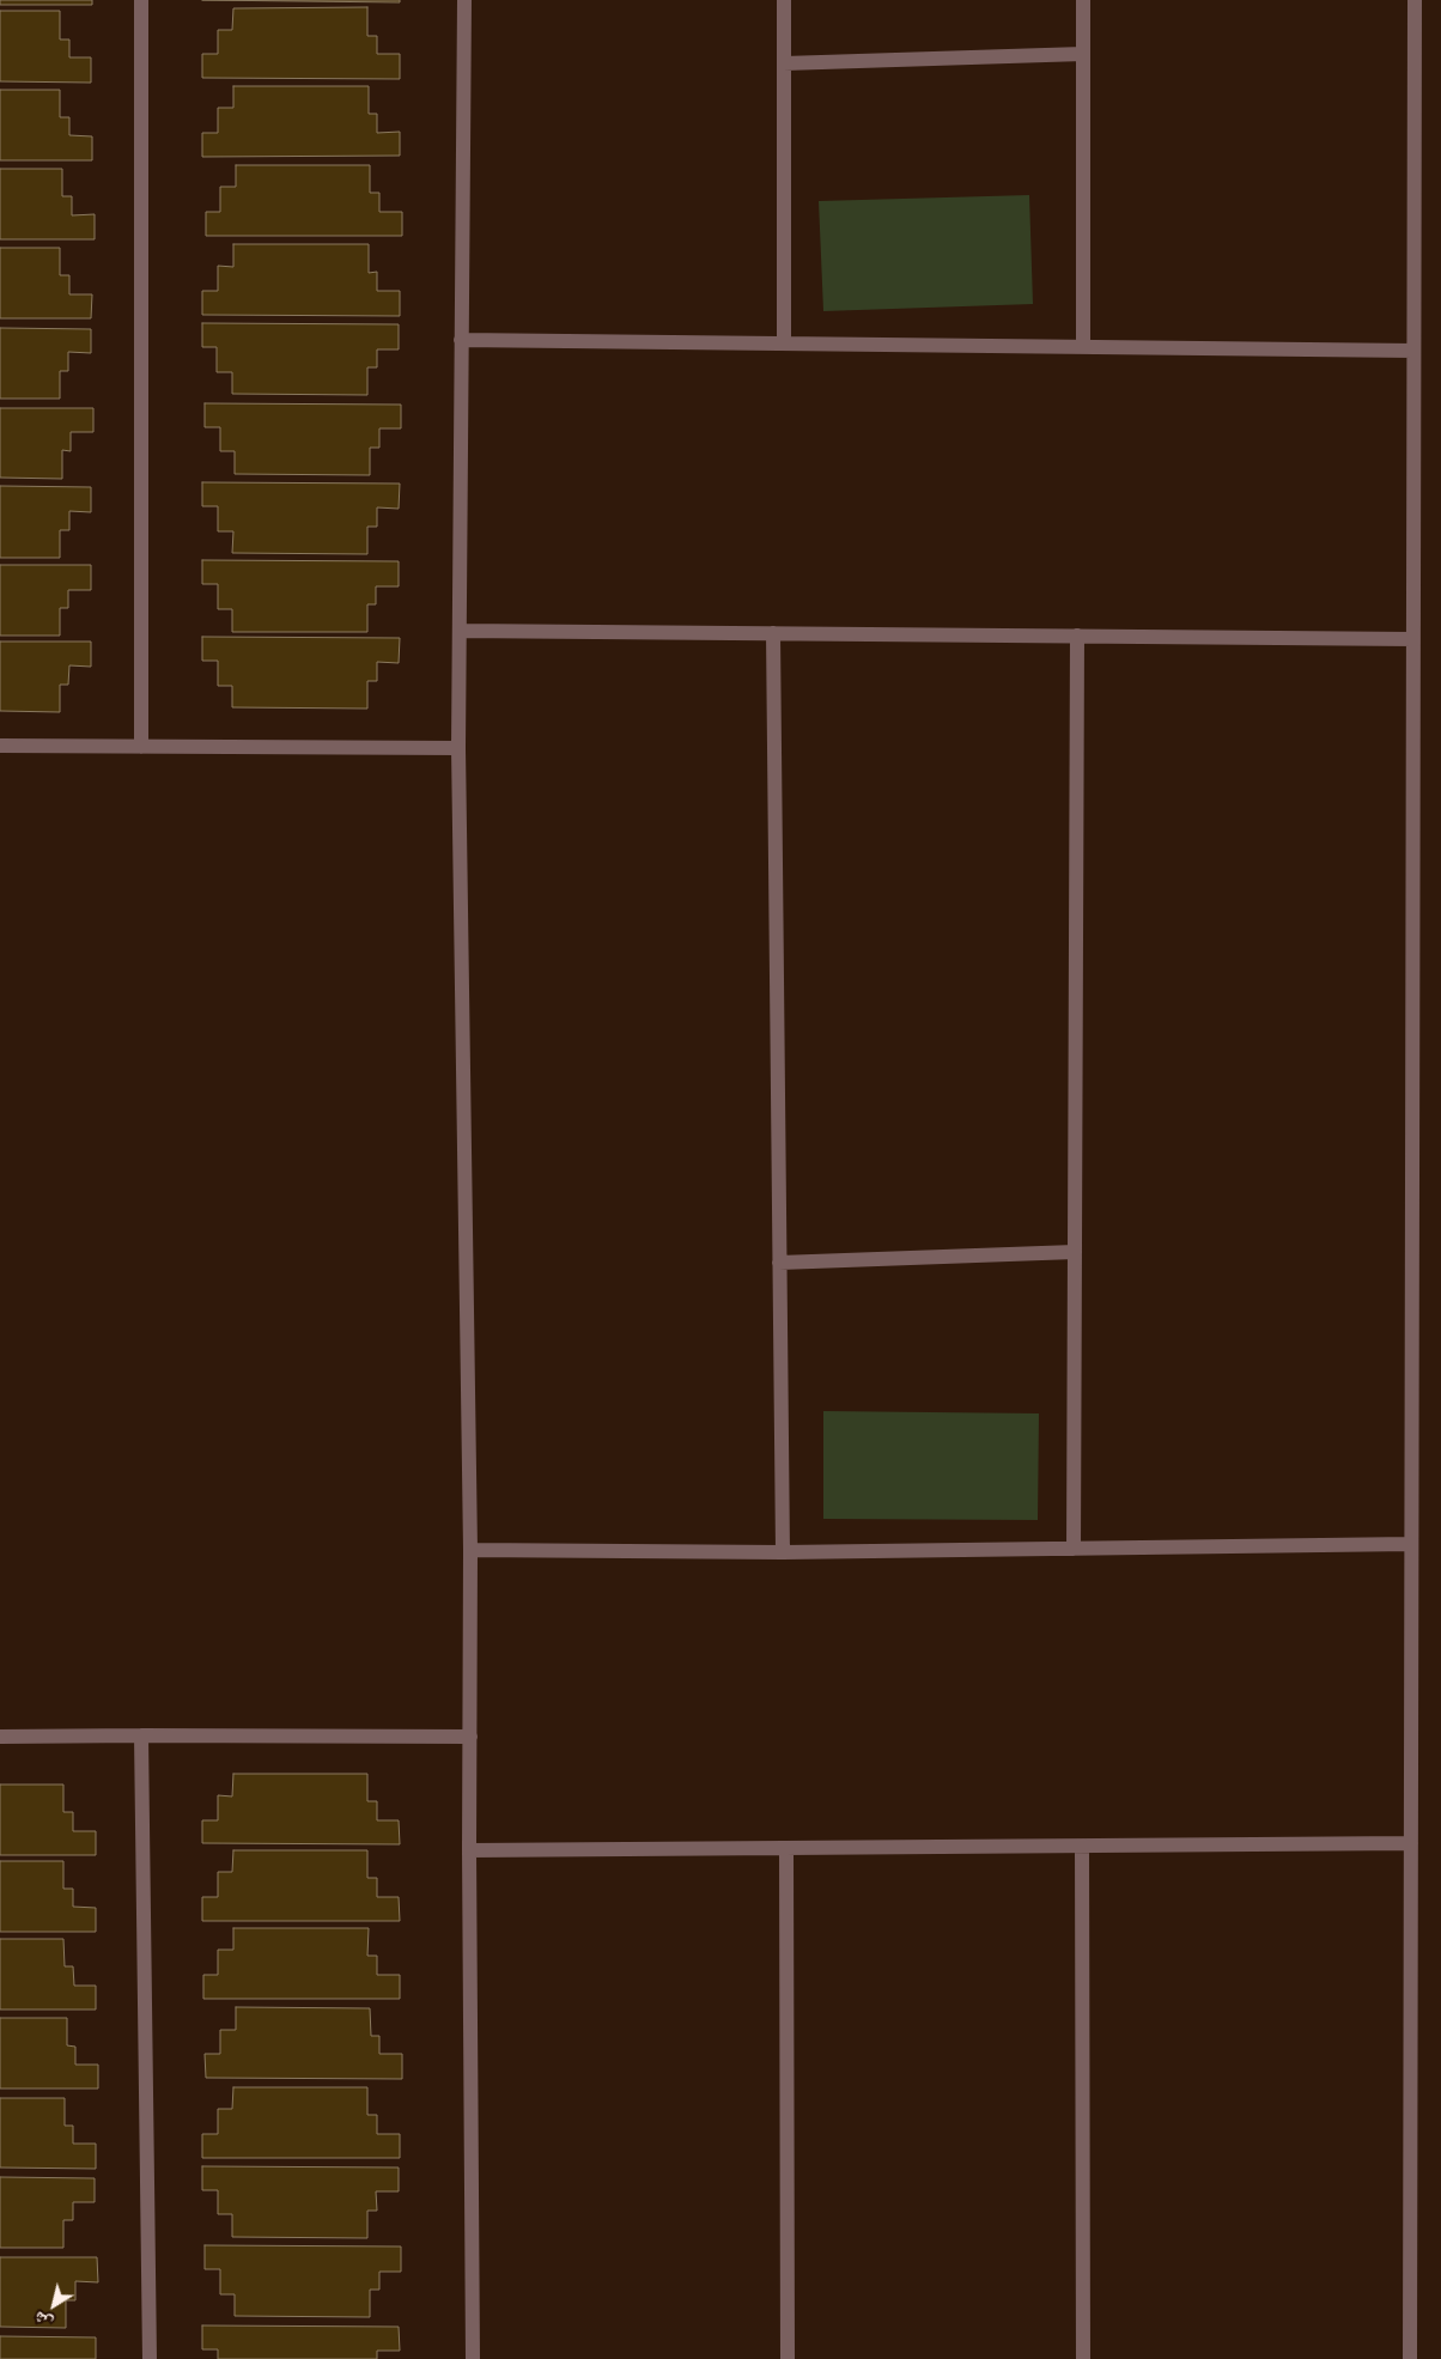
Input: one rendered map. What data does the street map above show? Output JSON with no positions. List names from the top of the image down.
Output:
{
  "north": "bottom left"
}
